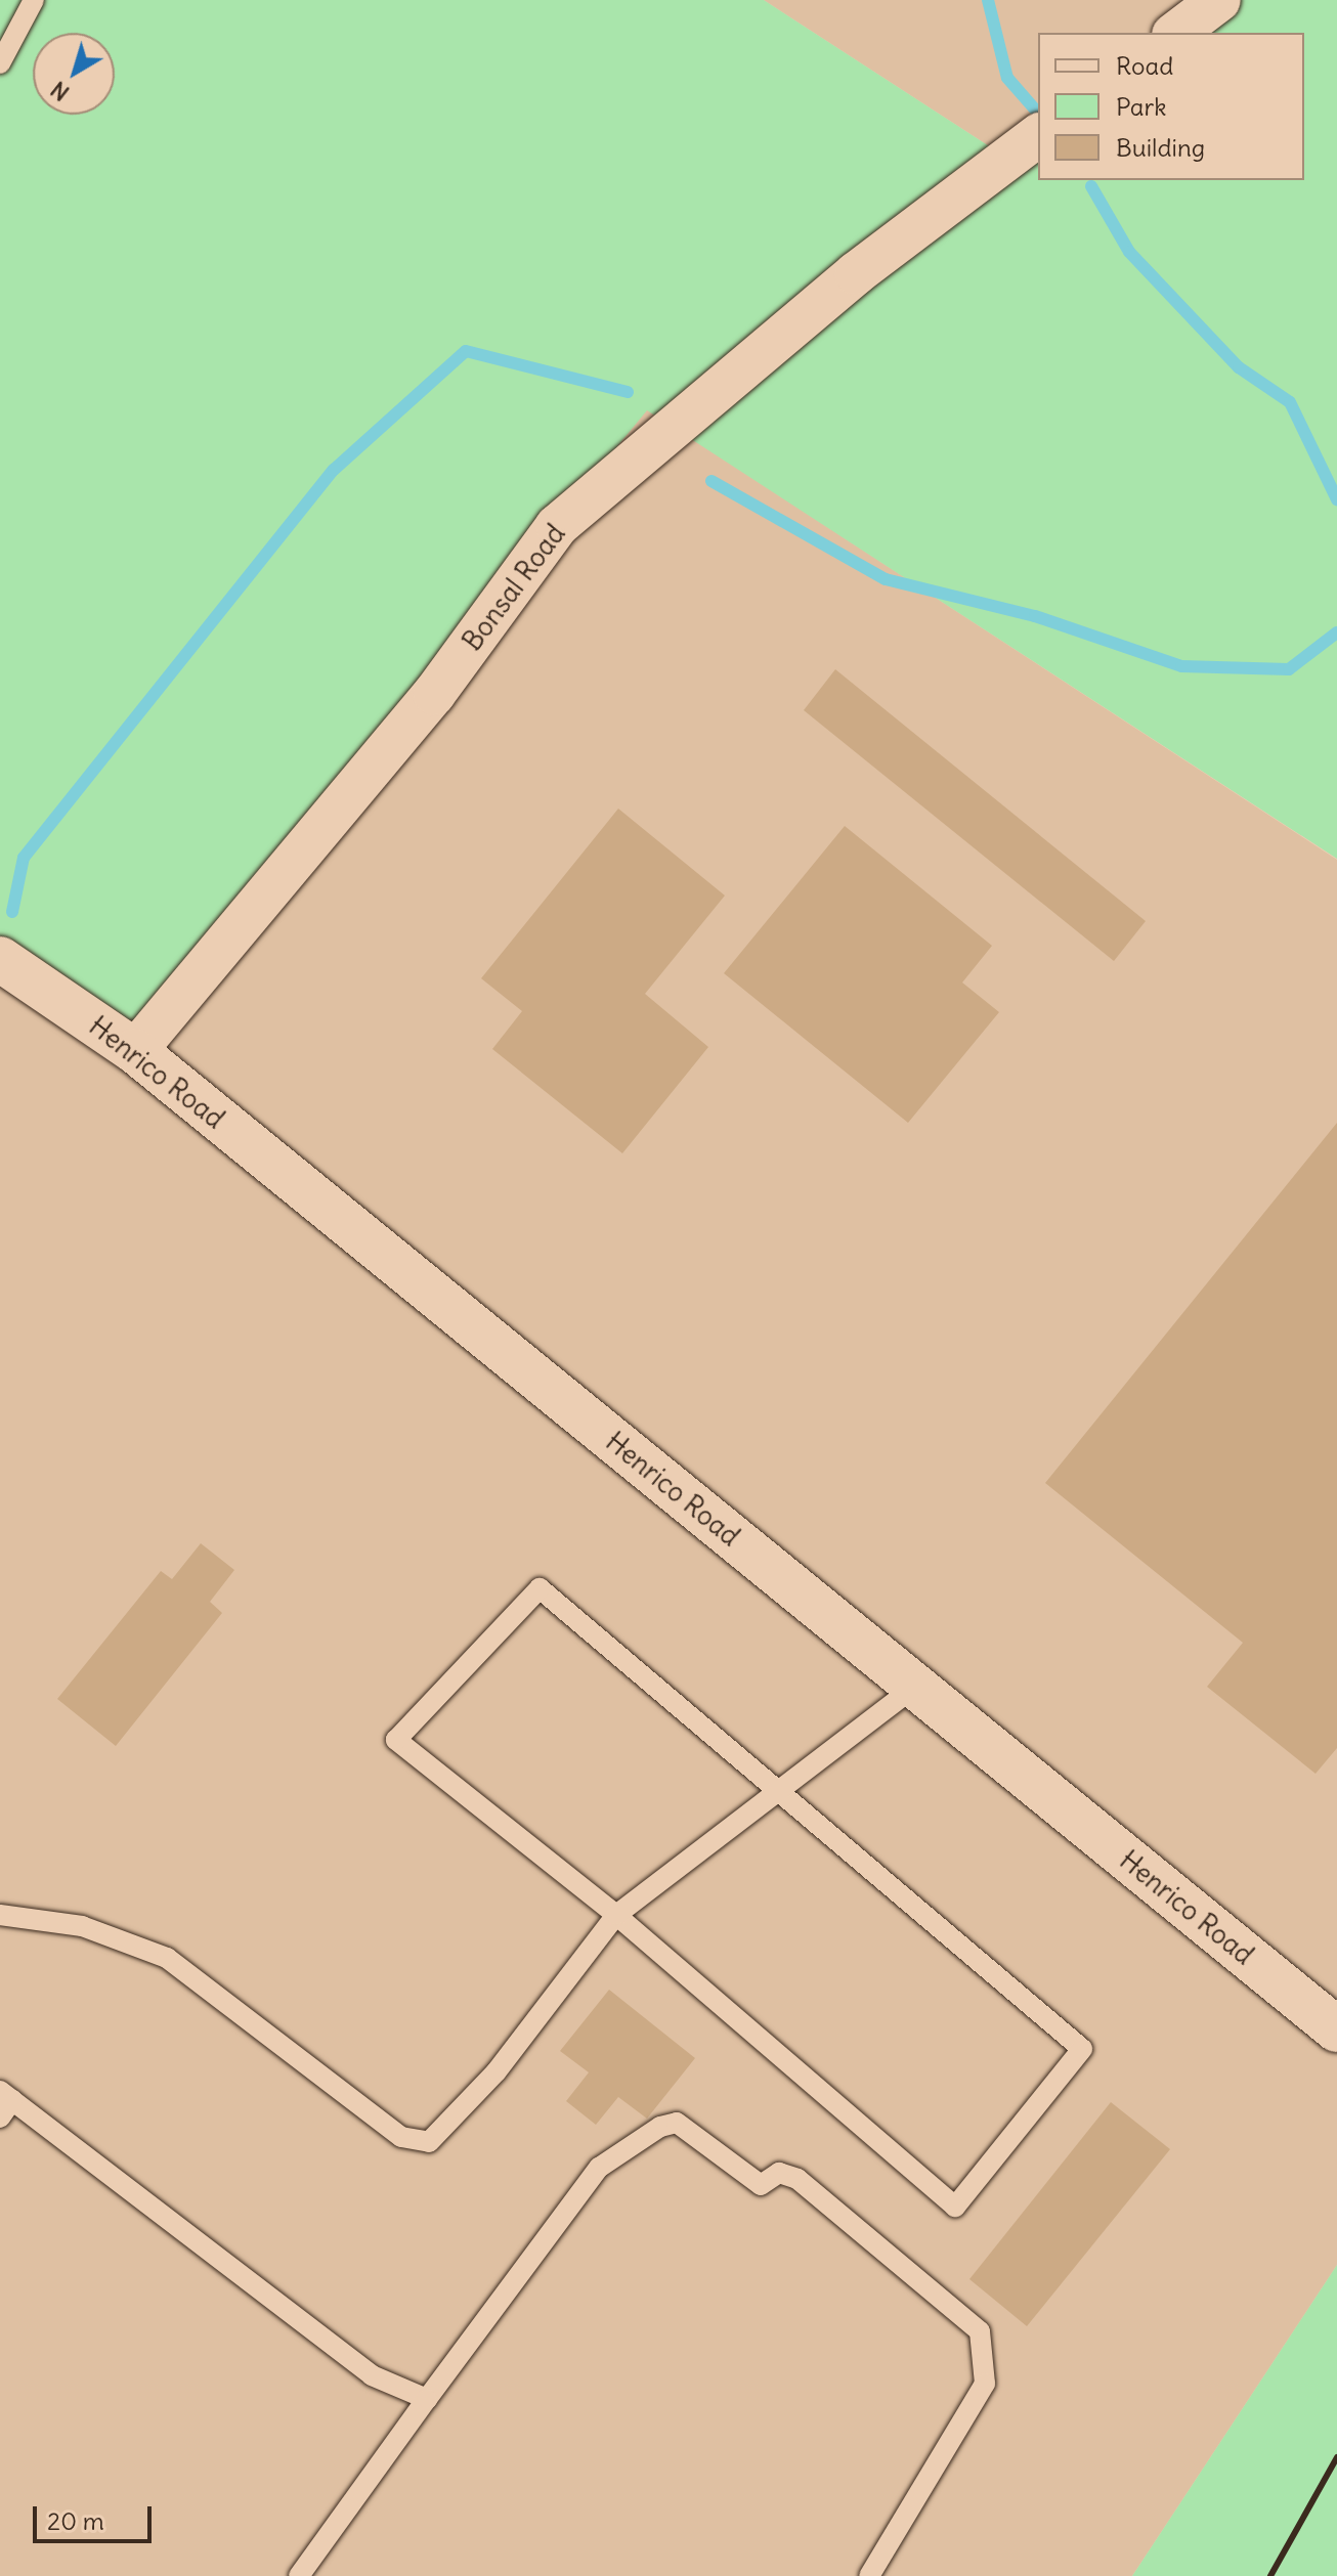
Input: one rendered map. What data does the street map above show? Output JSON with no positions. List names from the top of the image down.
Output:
{
  "streets": {
    "street": ["Bonsal Road", "Henrico Road"]
  },
  "crossings": [
    ["Bonsal Road", "Henrico Road"]
  ],
  "legend": ["Road", "Park", "Building"],
  "scale_bar": "20 m",
  "north": "bottom left"
}
